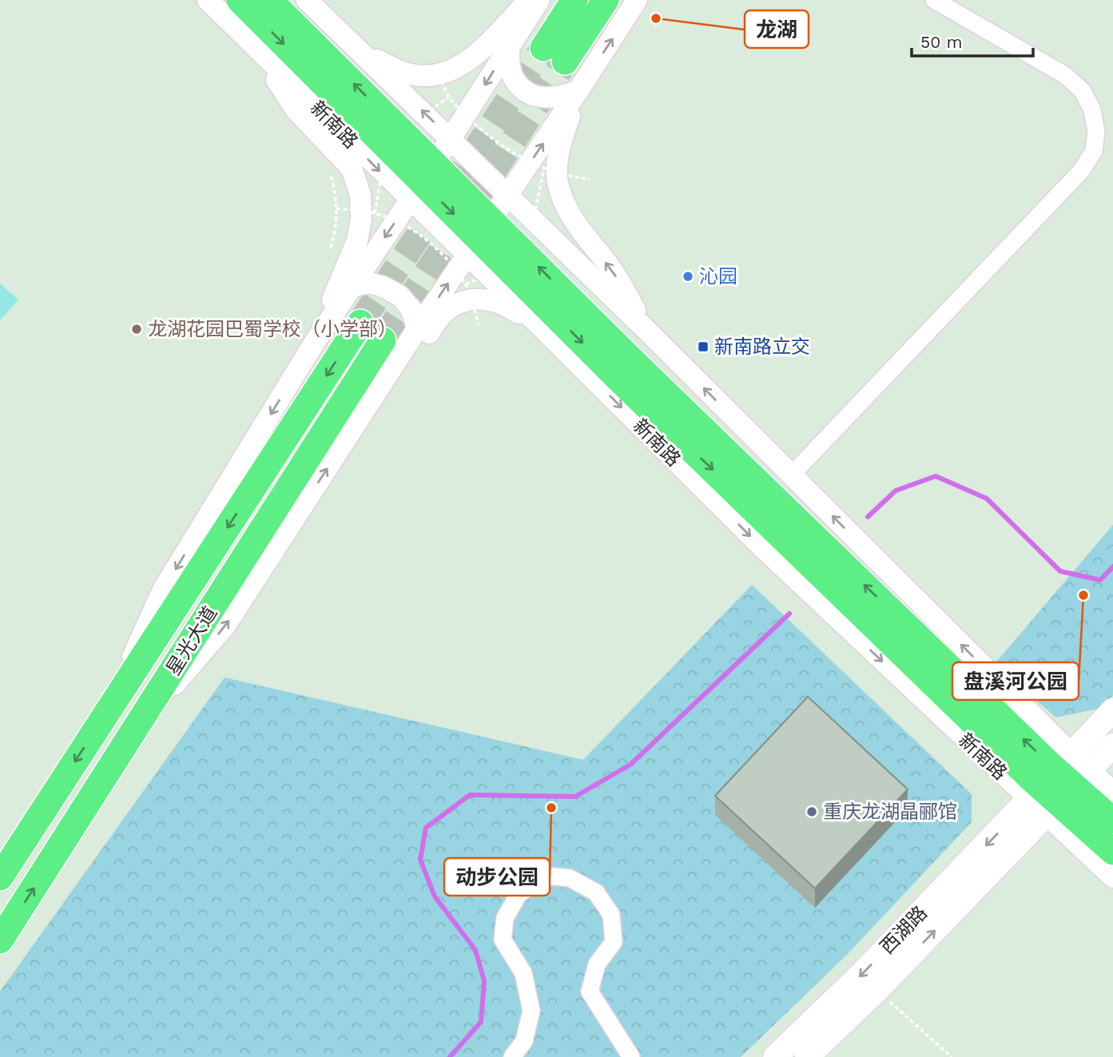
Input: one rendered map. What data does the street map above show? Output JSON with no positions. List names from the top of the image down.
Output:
{
  "streets": {
    "main road": ["新南路", "星光大道", "西湖路"]
  },
  "crossings": [
    ["新南路", "西湖路"]
  ],
  "places": {
    "other": [
      "龙湖",
      "沁园",
      "龙湖花园巴蜀学校（小学部）",
      "盘溪河公园",
      "动步公园",
      "重庆龙湖晶郦馆"
    ],
    "transit": ["新南路立交"]
  },
  "scale_bar": "50 m"
}
